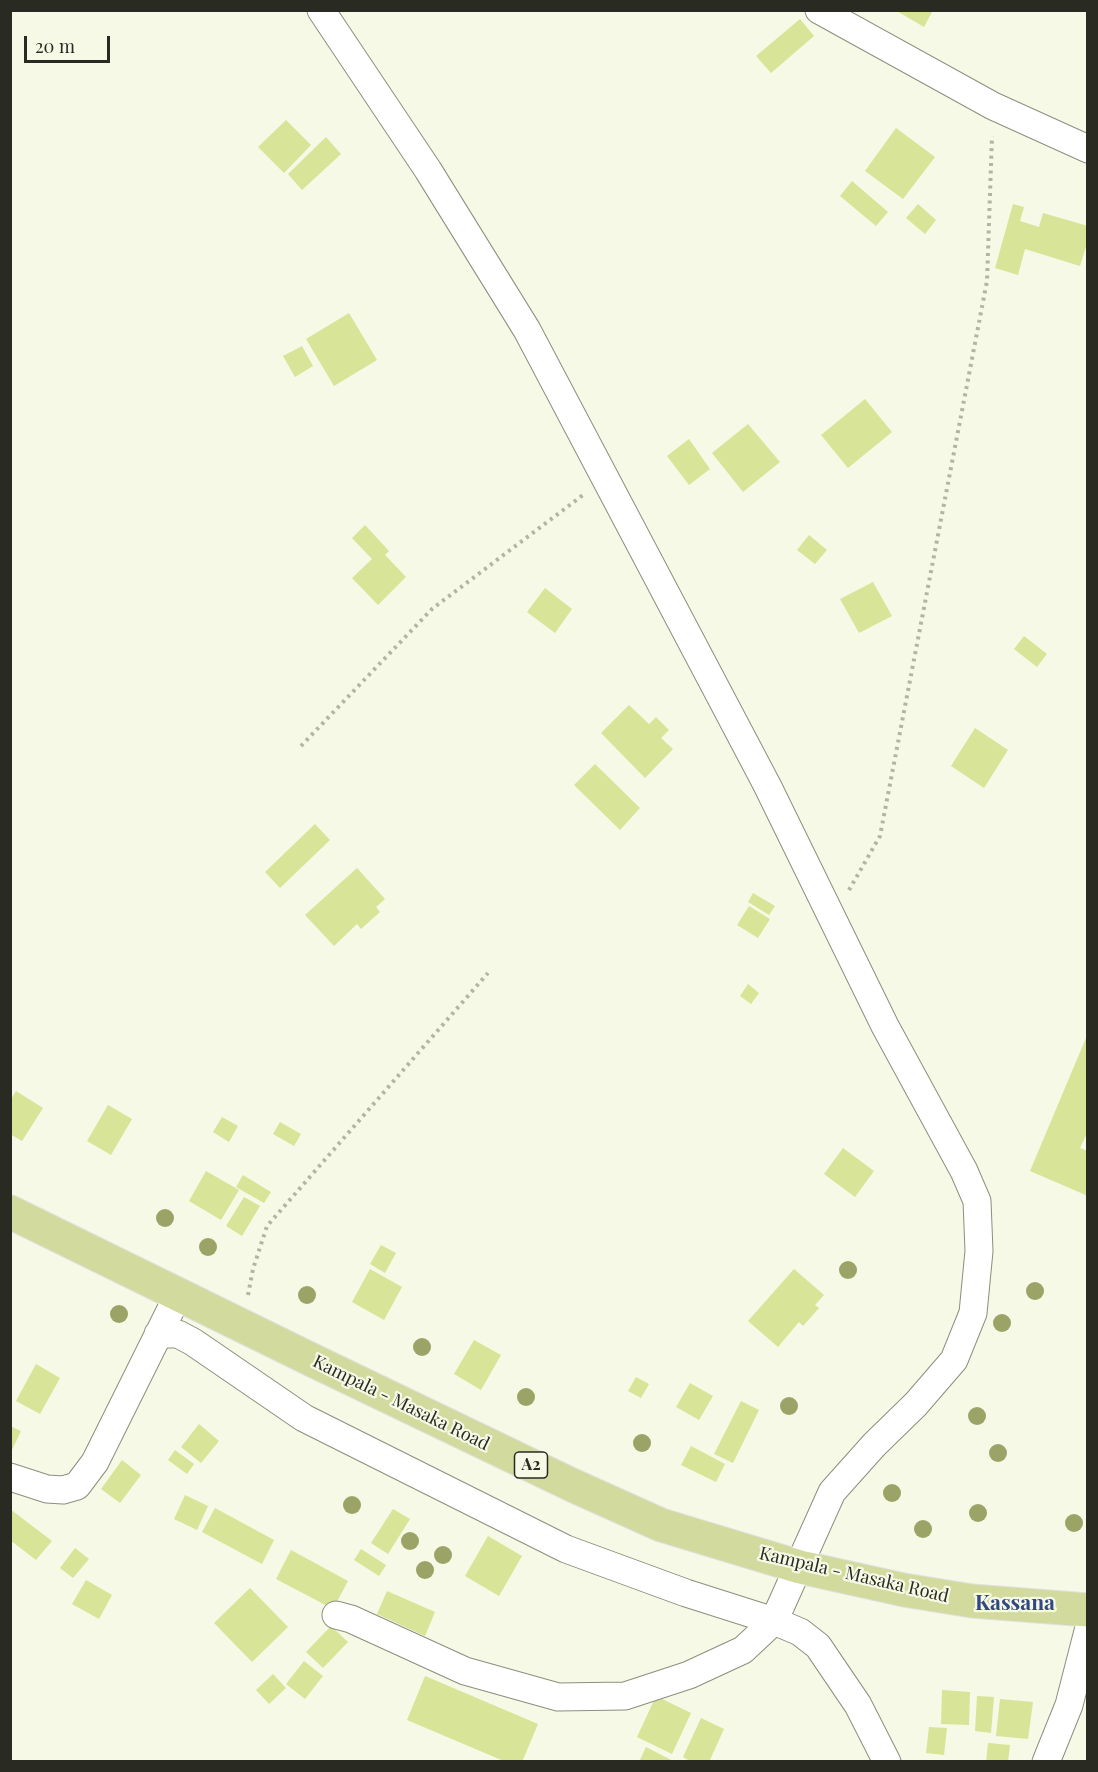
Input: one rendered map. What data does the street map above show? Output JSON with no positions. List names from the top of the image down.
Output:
{
  "streets": {
    "main road": ["Kampala - Masaka Road", "A2"]
  },
  "districts": ["Kassana"],
  "scale_bar": "20 m"
}
